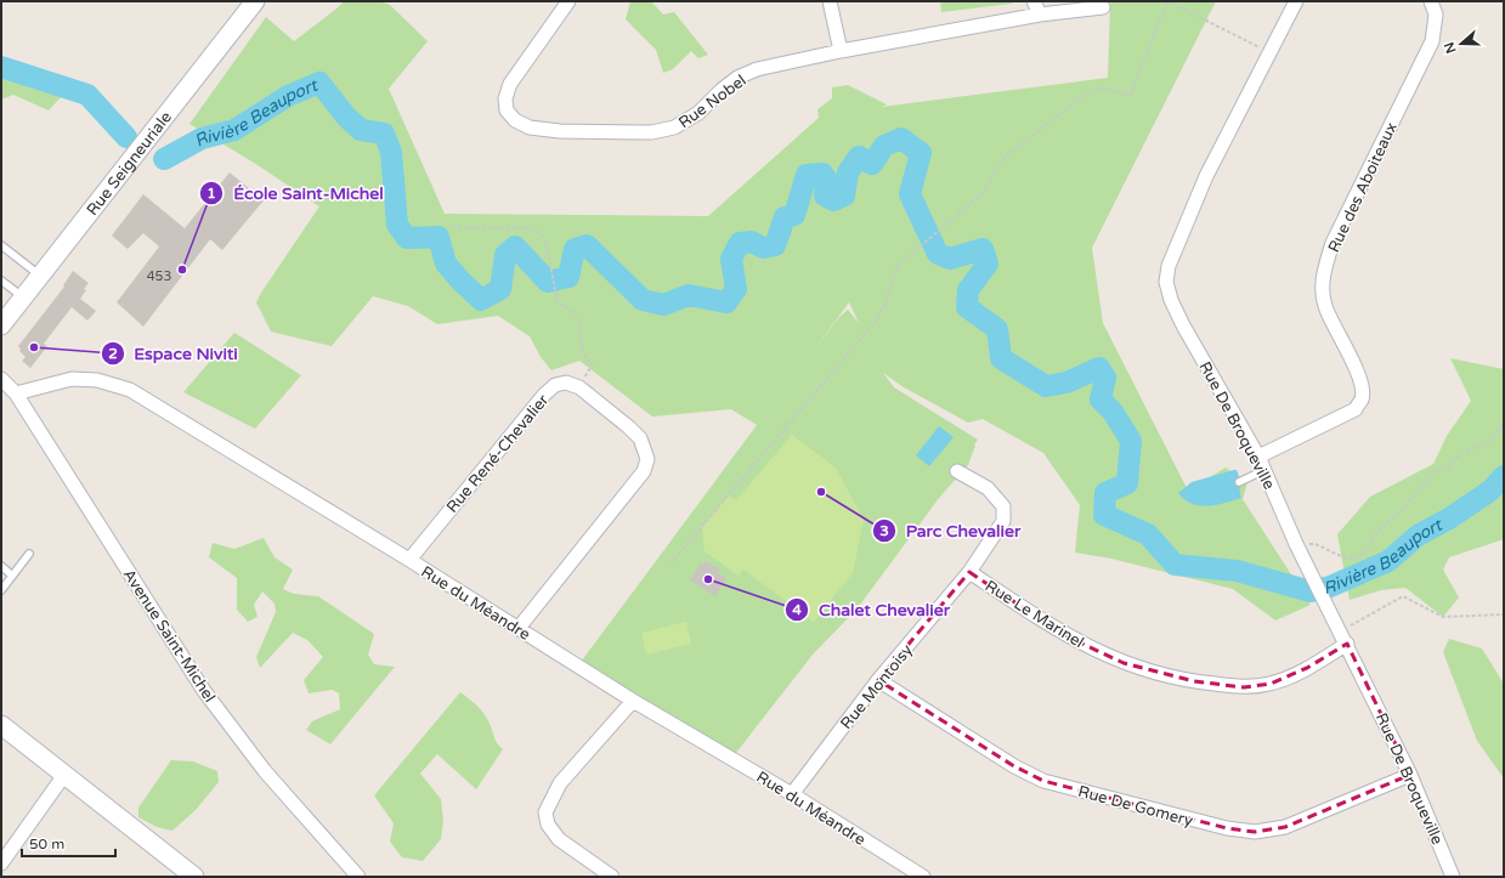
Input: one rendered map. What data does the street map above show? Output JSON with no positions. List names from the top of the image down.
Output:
{
  "streets": {
    "street": [
      "Rue Nobel",
      "Rue Seigneuriale",
      "Rue des Aboiteaux",
      "Rue De Broqueville",
      "Rue René-Chevalier",
      "Rue du Méandre",
      "Rue Le Marinel",
      "Avenue Saint-Michel",
      "Rue Montoisy",
      "Rue De Gomery"
    ]
  },
  "crossings": [
    ["Rue des Aboiteaux", "Rue De Broqueville"],
    ["Rue De Broqueville", "Rue Le Marinel"],
    ["Rue De Broqueville", "Rue De Gomery"],
    ["Rue René-Chevalier", "Rue du Méandre"],
    ["Rue du Méandre", "Avenue Saint-Michel"],
    ["Rue du Méandre", "Rue Montoisy"],
    ["Rue Le Marinel", "Rue Montoisy"],
    ["Rue Montoisy", "Rue De Gomery"]
  ],
  "water": ["Rivière Beauport"],
  "places": [
    "École Saint-Michel",
    "Espace Niviti",
    "Parc Chevalier",
    "Chalet Chevalier"
  ],
  "house_numbers": ["453"],
  "scale_bar": "50 m",
  "north": "left"
}
